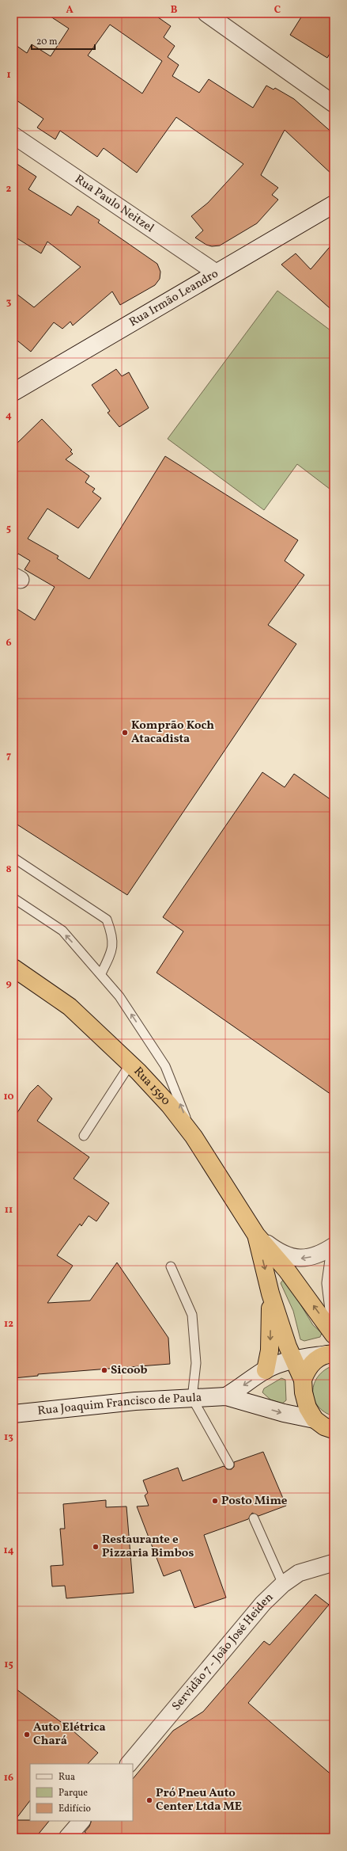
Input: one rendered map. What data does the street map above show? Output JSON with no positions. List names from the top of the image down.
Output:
{
  "streets": {
    "highway": ["Rua 1590"],
    "street": [
      "Rua Paulo Neitzel",
      "Rua Irmão Leandro",
      "Rua Joaquim Francisco de Paula",
      "Servidão 7 - João José Heiden"
    ]
  },
  "crossings": [
    ["Rua Paulo Neitzel", "Rua Irmão Leandro"]
  ],
  "places": [
    "Komprão Koch Atacadista",
    "Sicoob",
    "Posto Mime",
    "Restaurante e Pizzaria Bimbos",
    "Auto Elétrica Chará",
    "Pró Pneu Auto Center Ltda ME"
  ],
  "legend": ["Rua", "Parque", "Edifício"],
  "scale_bar": "20 m",
  "grid": {
    "columns": ["A", "B", "C"],
    "rows": [
      "1",
      "2",
      "3",
      "4",
      "5",
      "6",
      "7",
      "8",
      "9",
      "10",
      "11",
      "12",
      "13",
      "14",
      "15",
      "16"
    ]
  }
}
